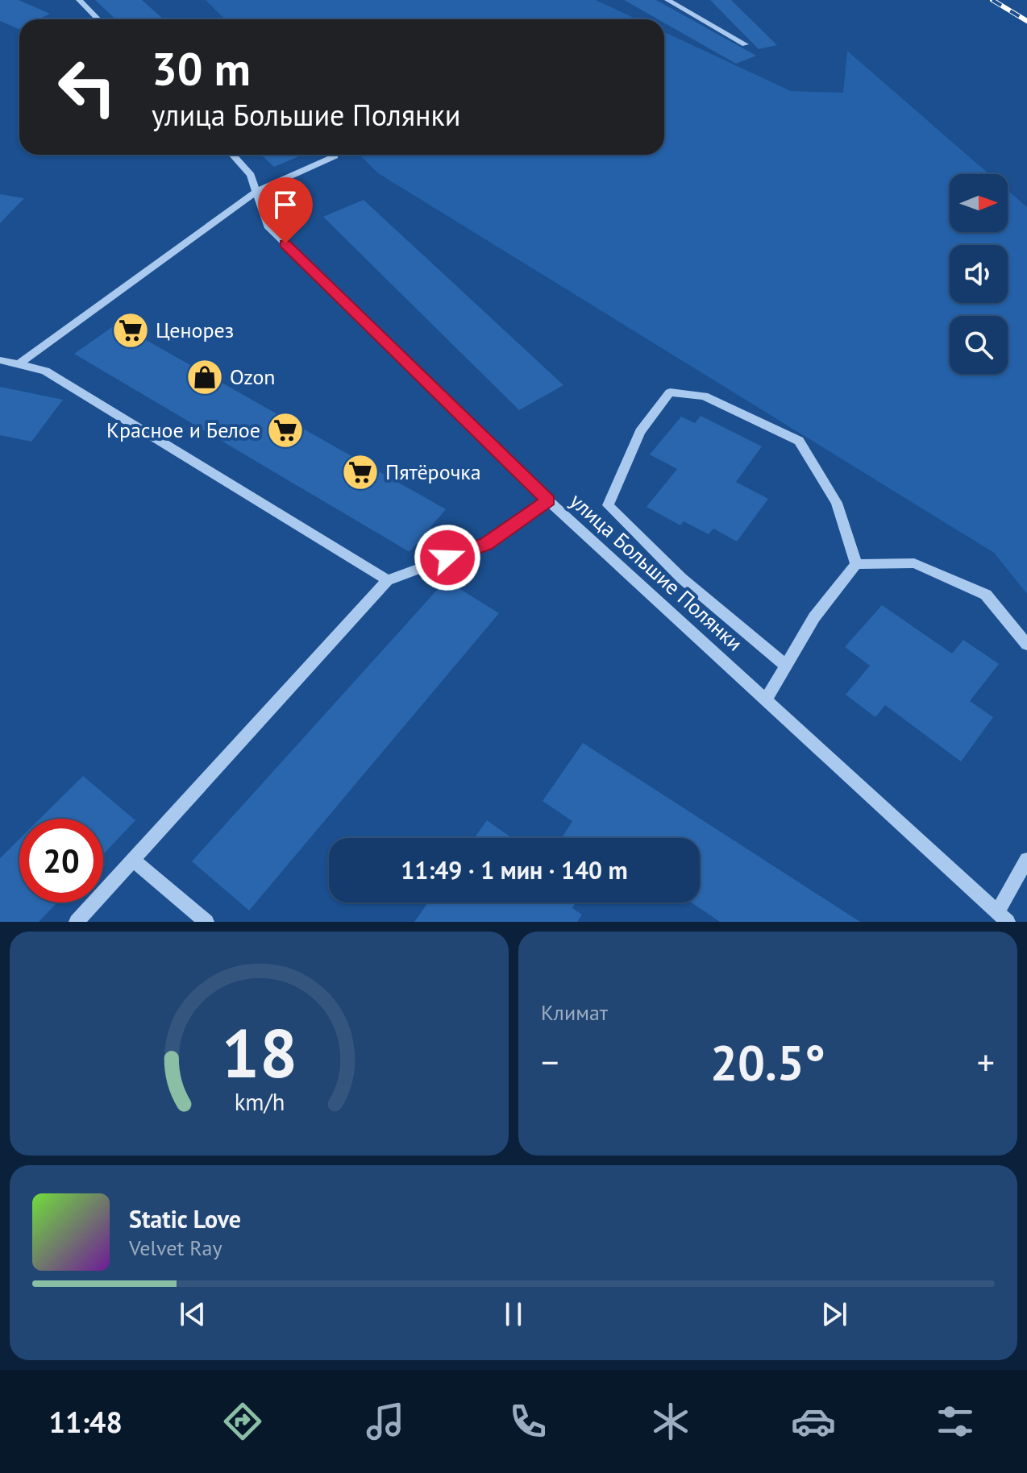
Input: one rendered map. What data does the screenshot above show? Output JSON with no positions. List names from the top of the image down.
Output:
{
  "streets": {
    "street": ["улица Большие Полянки"]
  },
  "places": {
    "supermarket": ["Ценорез", "Красное и Белое", "Пятёрочка"],
    "shop": ["Ozon"]
  },
  "north": "right",
  "page": {
    "turn": ["30 m", "улица Большие Полянки"],
    "limit": "20",
    "trip": "11:49 · 1 мин · 140 m",
    "tile": "Климат",
    "heat": ["−", "20.5°", "+"],
    "song": ["Static Love", "Velvet Ray"],
    "tabs": "11:48",
    "gauge": ["18", "km/h"]
  }
}
